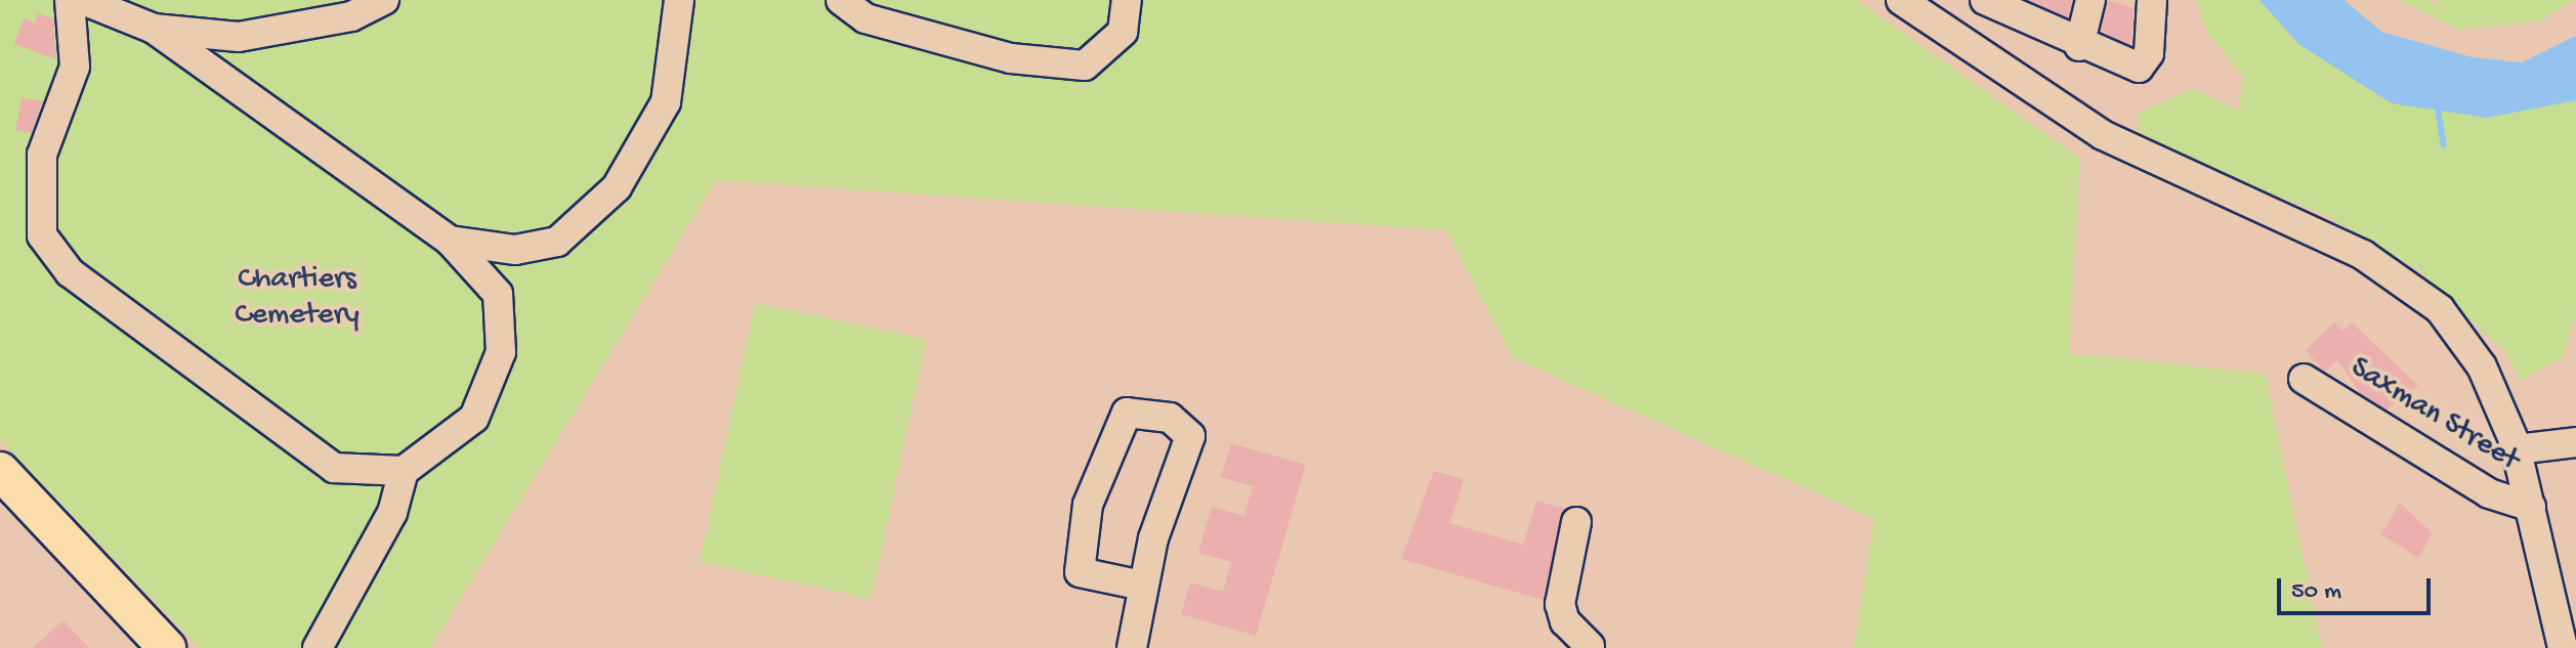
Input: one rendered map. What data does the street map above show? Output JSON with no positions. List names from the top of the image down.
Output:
{
  "streets": {
    "street": ["Saxman Street"]
  },
  "parks": ["Chartiers Cemetery"],
  "scale_bar": "50 m"
}
